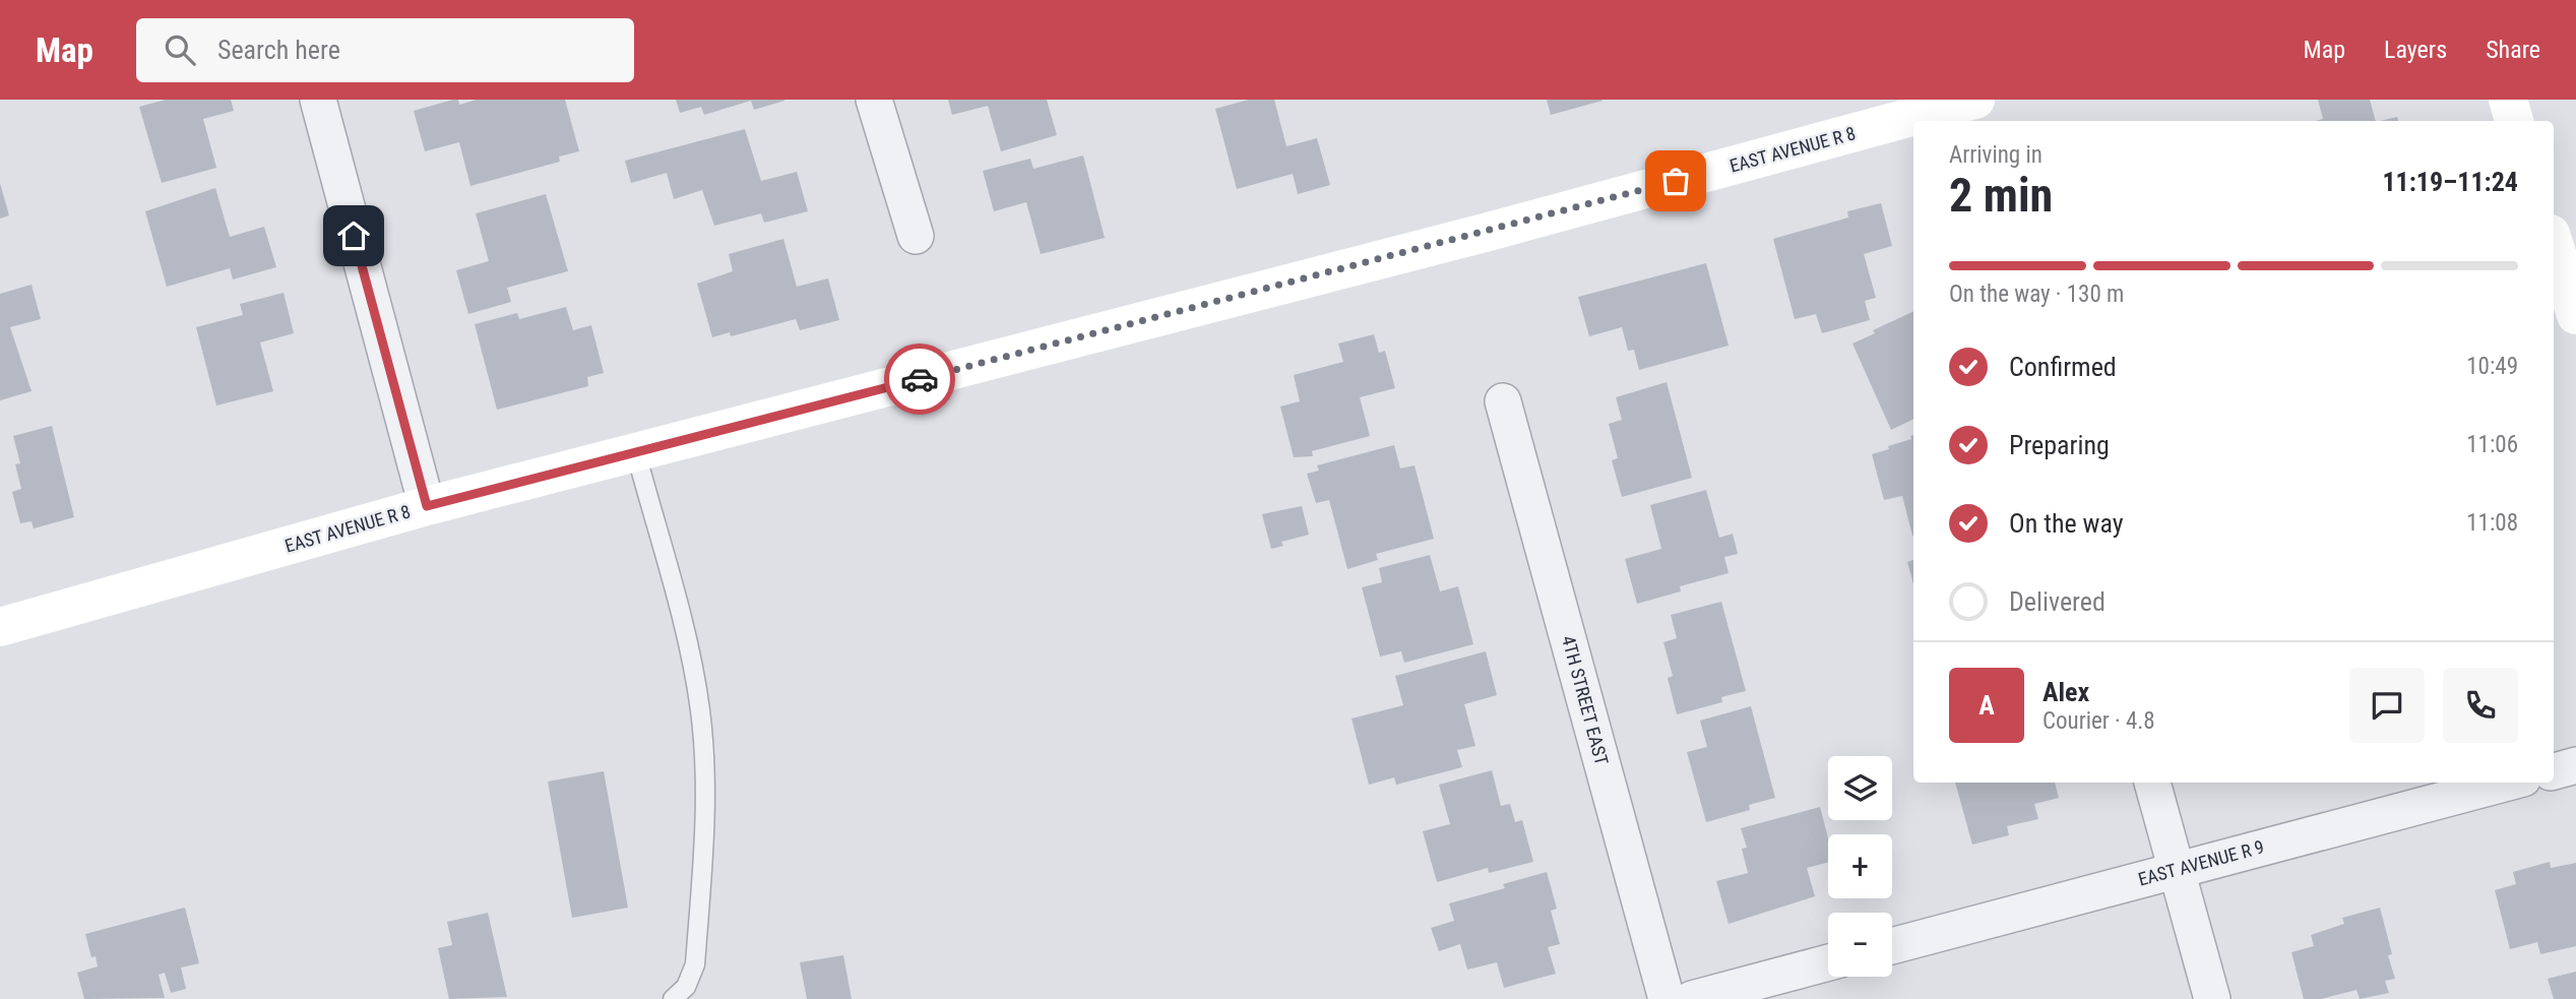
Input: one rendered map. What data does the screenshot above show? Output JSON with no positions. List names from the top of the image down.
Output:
{
  "streets": {
    "street": ["EAST AVENUE R 8", "4TH STREET EAST", "EAST AVENUE R 9"]
  },
  "page": {
    "header": "Map",
    "search": "Search here",
    "nav": ["Map", "Layers", "Share"],
    "heading": ["2 min", "Arriving in", "11:19–11:24"],
    "panel": ["Alex", "Courier · 4.8"],
    "bar": "On the way · 130 m",
    "list": [
      ["Confirmed", "10:49"],
      ["Preparing", "11:06"],
      ["On the way", "11:08"],
      "Delivered"
    ],
    "round": "A",
    "map_buttons": ["+", "−"]
  }
}
